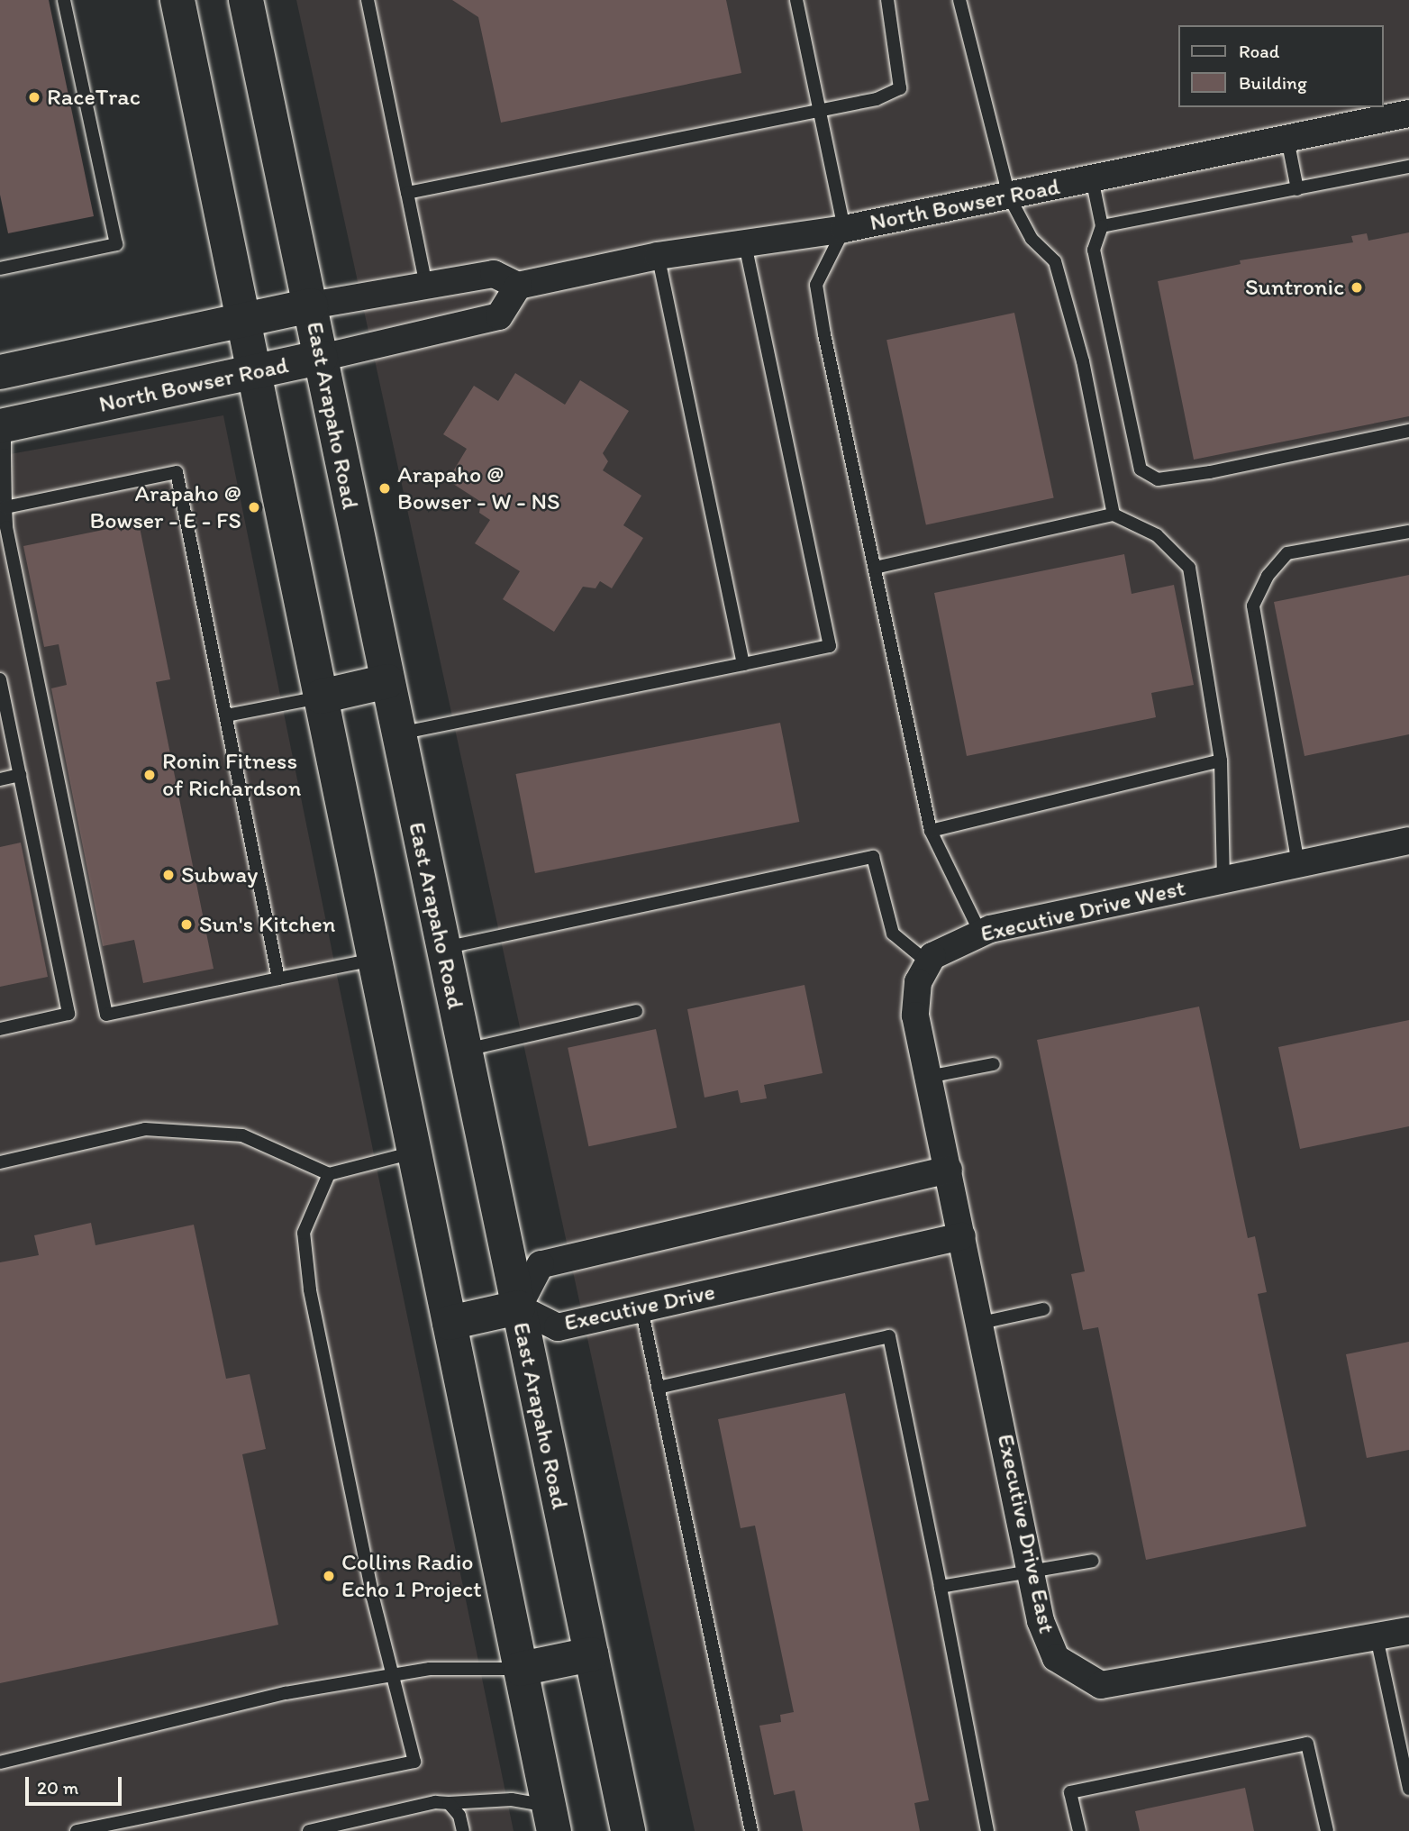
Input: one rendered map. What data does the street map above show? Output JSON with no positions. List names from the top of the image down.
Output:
{
  "streets": {
    "main road": ["North Bowser Road", "East Arapaho Road"],
    "street": ["Executive Drive West", "Executive Drive", "Executive Drive East"]
  },
  "crossings": [
    ["North Bowser Road", "East Arapaho Road"],
    ["East Arapaho Road", "Executive Drive"],
    ["Executive Drive West", "Executive Drive"],
    ["Executive Drive West", "Executive Drive East"],
    ["Executive Drive", "Executive Drive East"]
  ],
  "places": [
    "RaceTrac",
    "Suntronic",
    "Arapaho @ Bowser - W - NS",
    "Arapaho @ Bowser - E - FS",
    "Ronin Fitness of Richardson",
    "Subway",
    "Sun's Kitchen",
    "Collins Radio Echo 1 Project"
  ],
  "legend": ["Road", "Building"],
  "scale_bar": "20 m"
}
